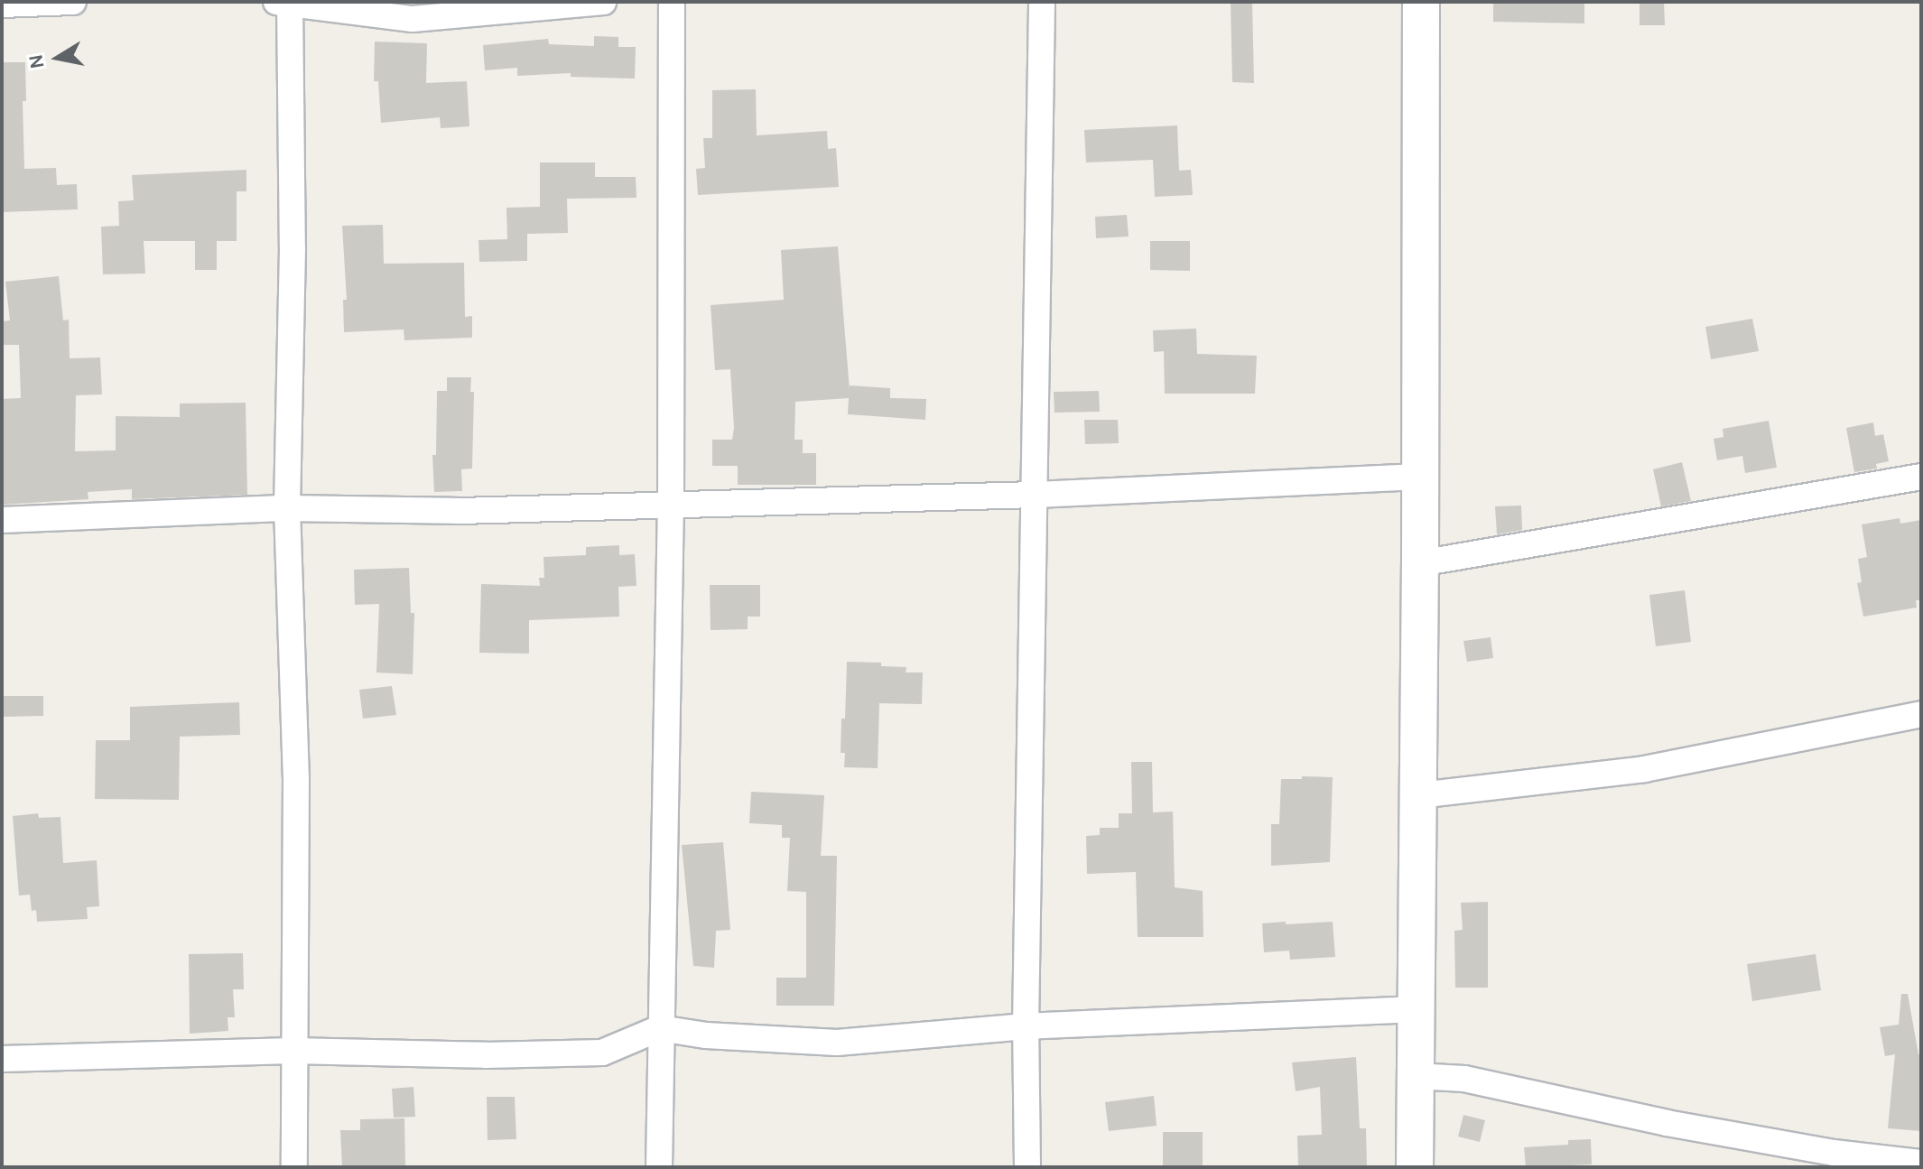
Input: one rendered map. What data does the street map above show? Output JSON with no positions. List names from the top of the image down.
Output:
{
  "north": "left"
}
